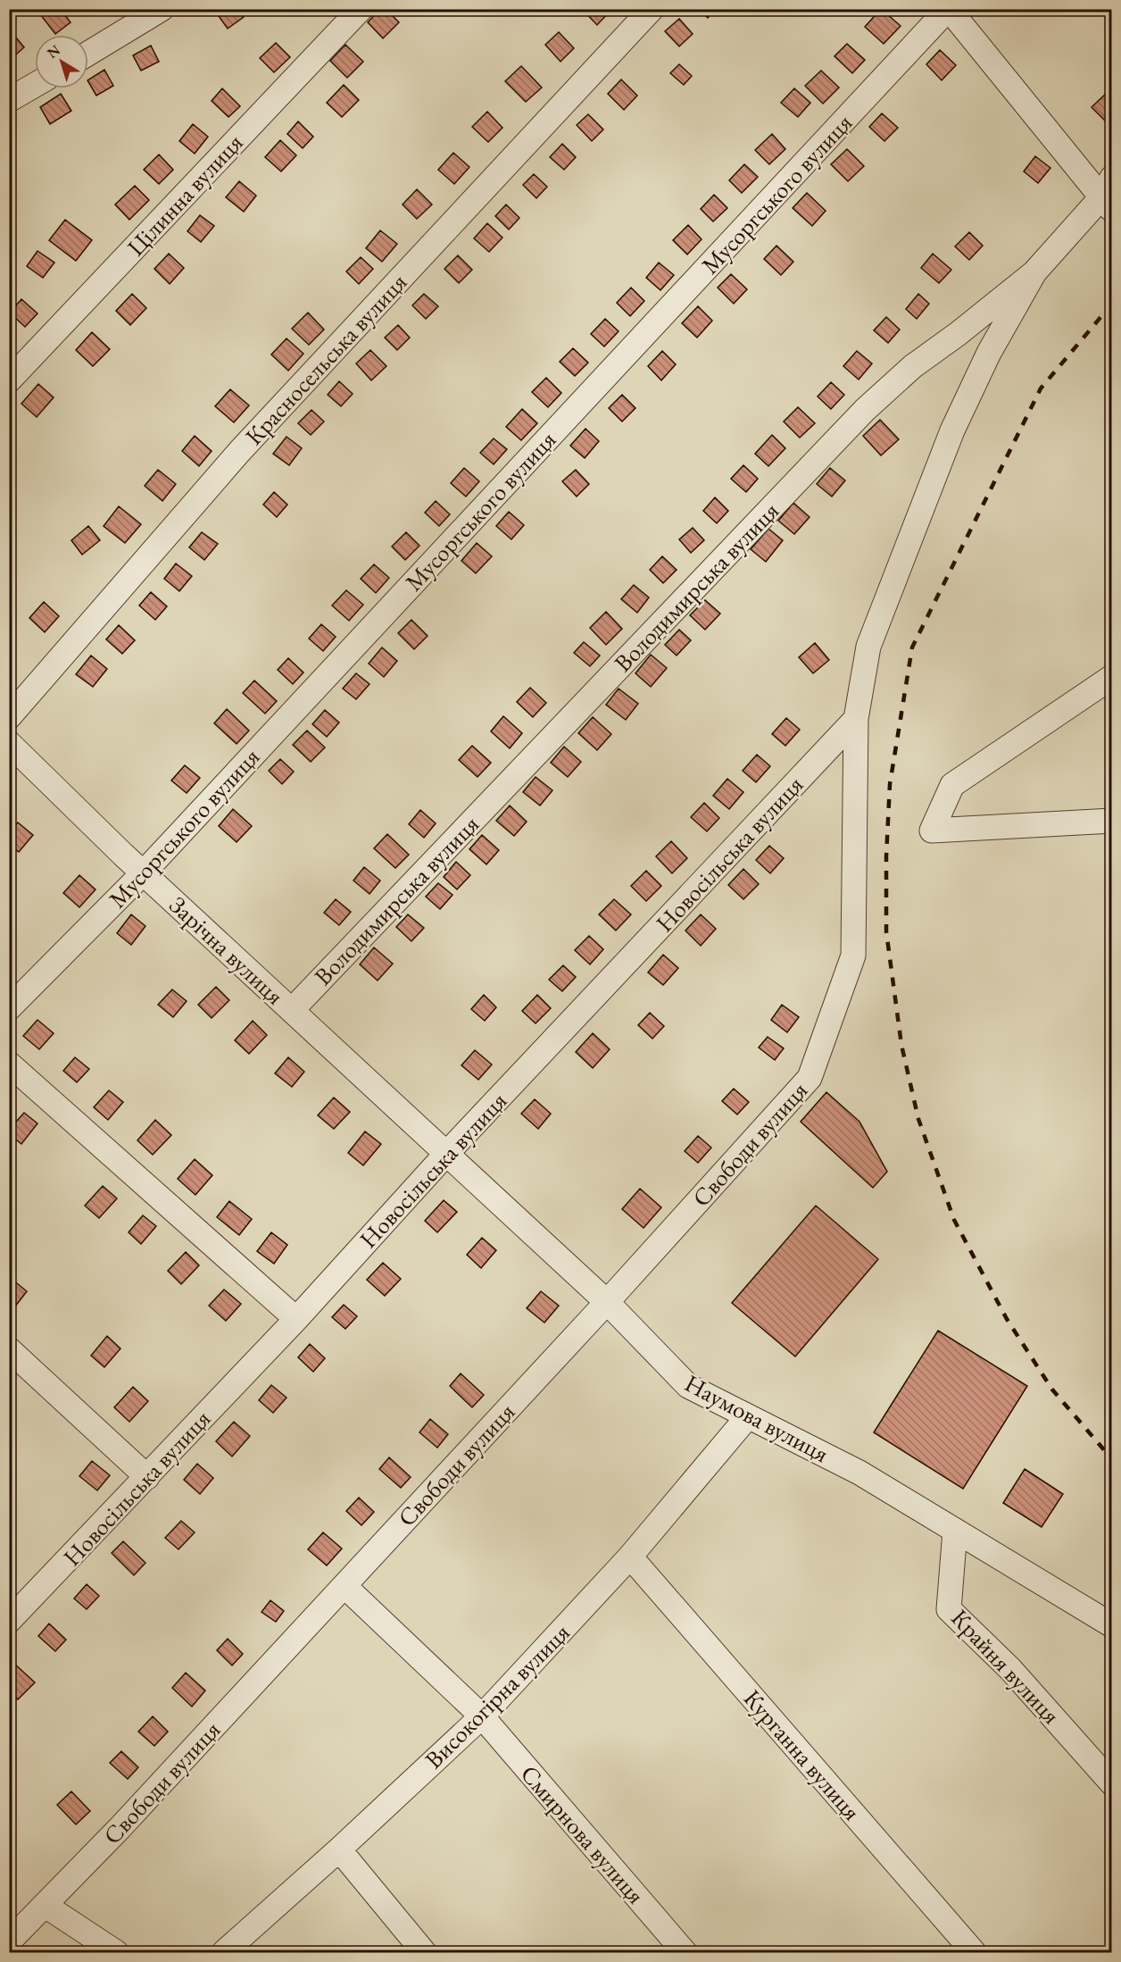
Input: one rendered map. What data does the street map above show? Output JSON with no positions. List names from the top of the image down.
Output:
{
  "streets": {
    "street": [
      "Мусоргського вулиця",
      "Цілинна вулиця",
      "Красносельська вулиця",
      "Володимирська вулиця",
      "Новосільська вулиця",
      "Зарічна вулиця",
      "Свободи вулиця",
      "Наумова вулиця",
      "Крайня вулиця",
      "Високогірна вулиця",
      "Курганна вулиця",
      "Смирнова вулиця"
    ]
  },
  "crossings": [
    ["Мусоргського вулиця", "Зарічна вулиця"],
    ["Володимирська вулиця", "Зарічна вулиця"],
    ["Володимирська вулиця", "Свободи вулиця"],
    ["Новосільська вулиця", "Зарічна вулиця"],
    ["Новосільська вулиця", "Свободи вулиця"],
    ["Новосільська вулиця", "Наумова вулиця"],
    ["Зарічна вулиця", "Наумова вулиця"],
    ["Свободи вулиця", "Наумова вулиця"],
    ["Свободи вулиця", "Смирнова вулиця"],
    ["Наумова вулиця", "Крайня вулиця"],
    ["Наумова вулиця", "Високогірна вулиця"],
    ["Високогірна вулиця", "Курганна вулиця"],
    ["Високогірна вулиця", "Смирнова вулиця"]
  ],
  "north": "top left"
}
